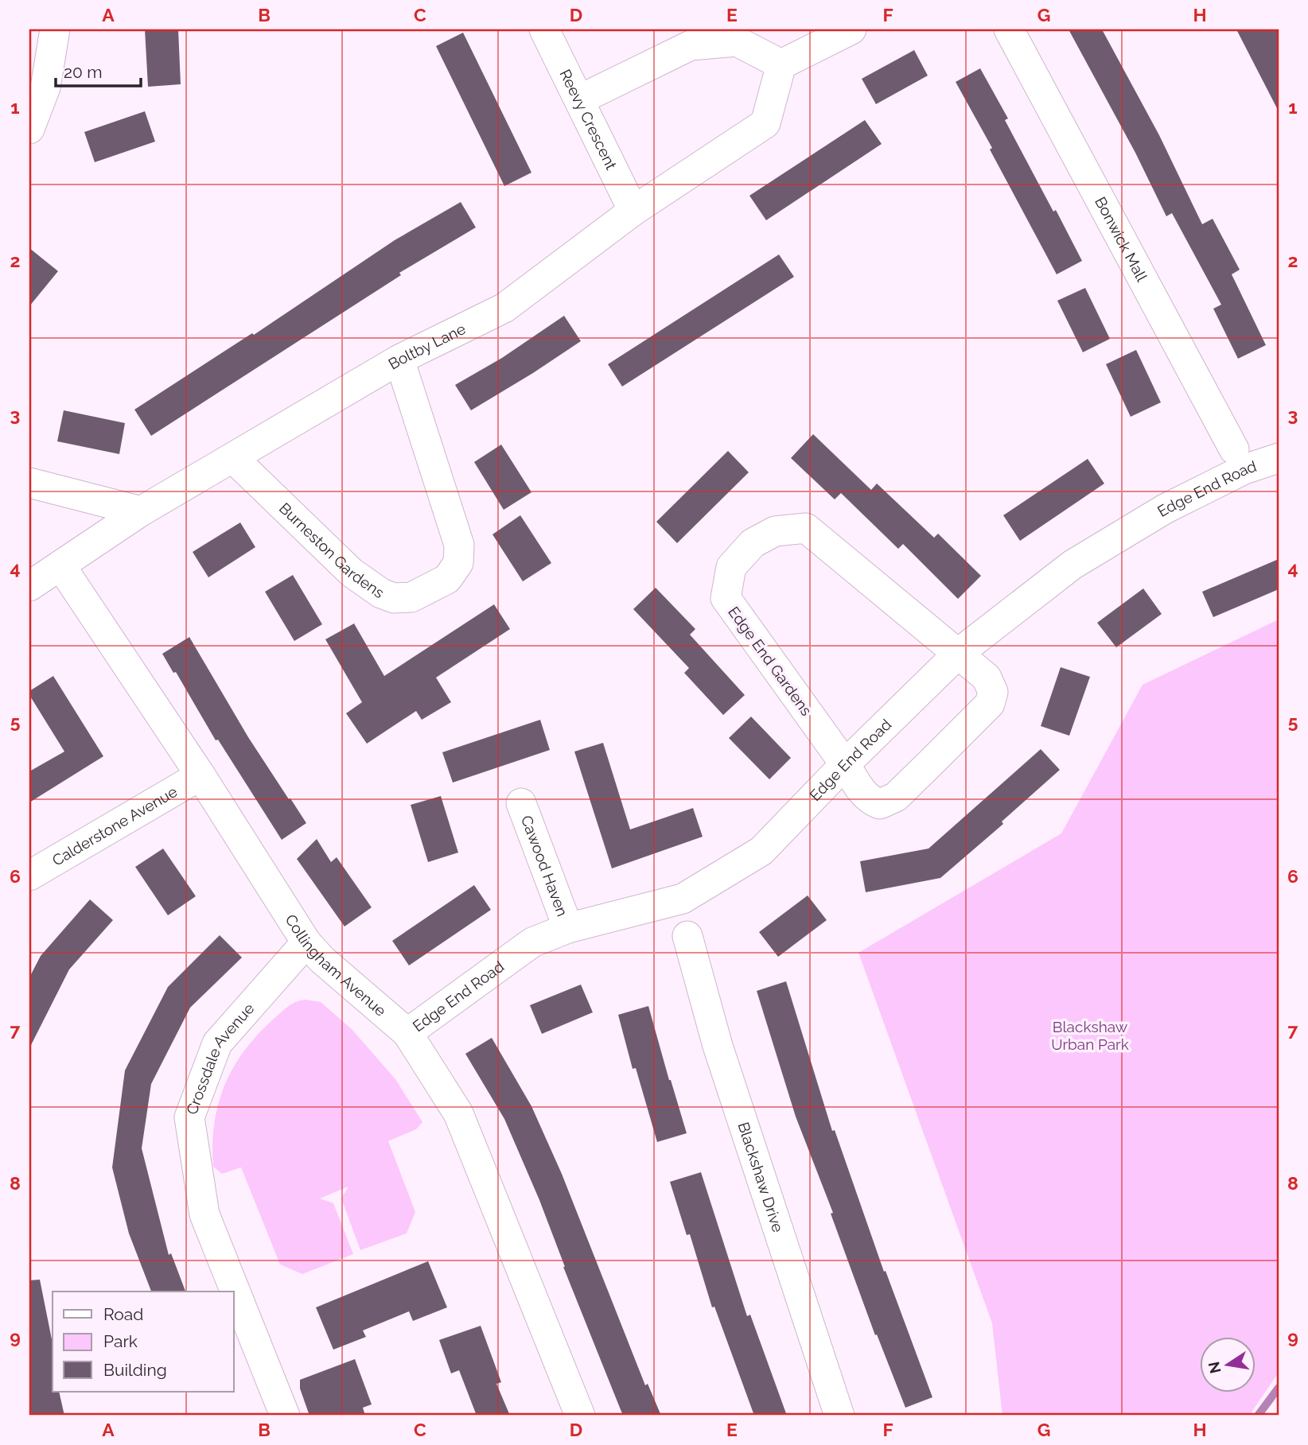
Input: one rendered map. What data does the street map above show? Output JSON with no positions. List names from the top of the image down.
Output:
{
  "streets": {
    "street": [
      "Reevy Crescent",
      "Bonwick Mall",
      "Boltby Lane",
      "Edge End Road",
      "Burneston Gardens",
      "Edge End Gardens",
      "Calderstone Avenue",
      "Cawood Haven",
      "Collingham Avenue",
      "Crossdale Avenue",
      "Blackshaw Drive"
    ]
  },
  "crossings": [
    ["Reevy Crescent", "Boltby Lane"],
    ["Boltby Lane", "Burneston Gardens"],
    ["Boltby Lane", "Collingham Avenue"],
    ["Edge End Road", "Edge End Gardens"],
    ["Edge End Road", "Cawood Haven"],
    ["Edge End Road", "Collingham Avenue"],
    ["Calderstone Avenue", "Collingham Avenue"],
    ["Collingham Avenue", "Crossdale Avenue"]
  ],
  "parks": ["Blackshaw Urban Park"],
  "legend": ["Road", "Park", "Building"],
  "scale_bar": "20 m",
  "north": "left",
  "grid": {
    "columns": [
      "A",
      "B",
      "C",
      "D",
      "E",
      "F",
      "G",
      "H"
    ],
    "rows": [
      "1",
      "2",
      "3",
      "4",
      "5",
      "6",
      "7",
      "8",
      "9"
    ]
  }
}
